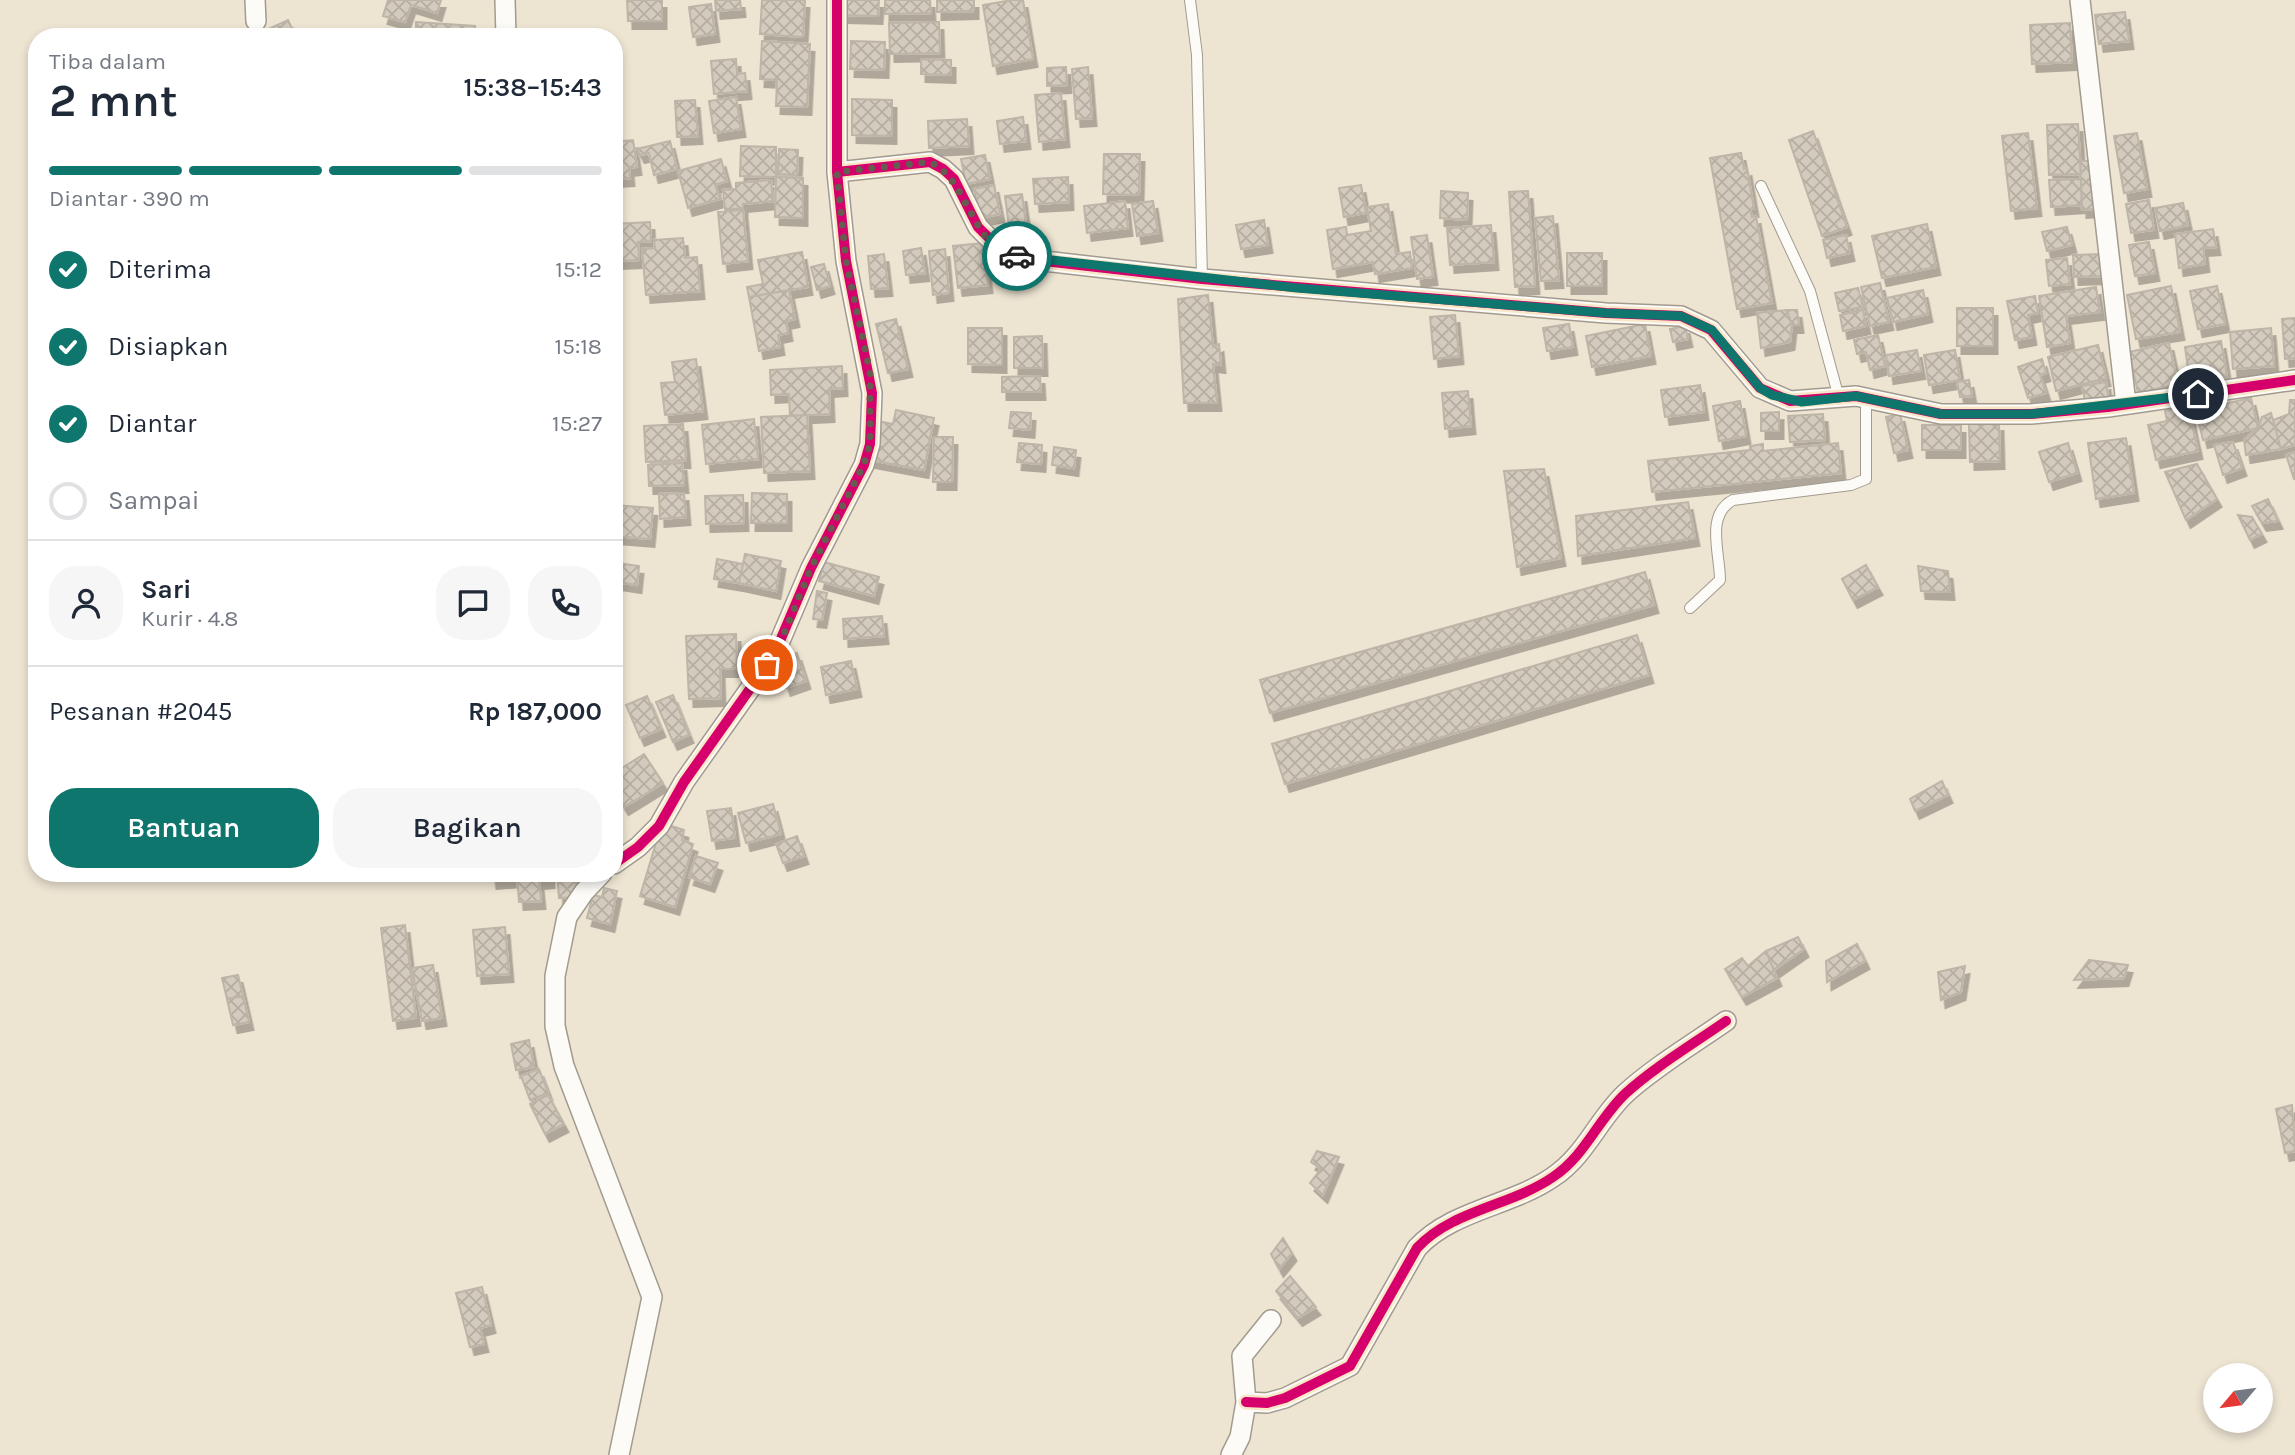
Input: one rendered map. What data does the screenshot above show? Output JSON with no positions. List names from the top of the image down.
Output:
{
  "north": "bottom left",
  "page": {
    "heading": ["2 mnt", "Tiba dalam", "15:38–15:43"],
    "panel": [
      "Sari",
      "Kurir · 4.8",
      "Pesanan #2045",
      "Rp 187,000"
    ],
    "bar": "Diantar · 390 m",
    "list": [
      ["Diterima", "15:12"],
      ["Disiapkan", "15:18"],
      ["Diantar", "15:27"],
      "Sampai"
    ],
    "buttons": ["Bantuan", "Bagikan"]
  }
}
